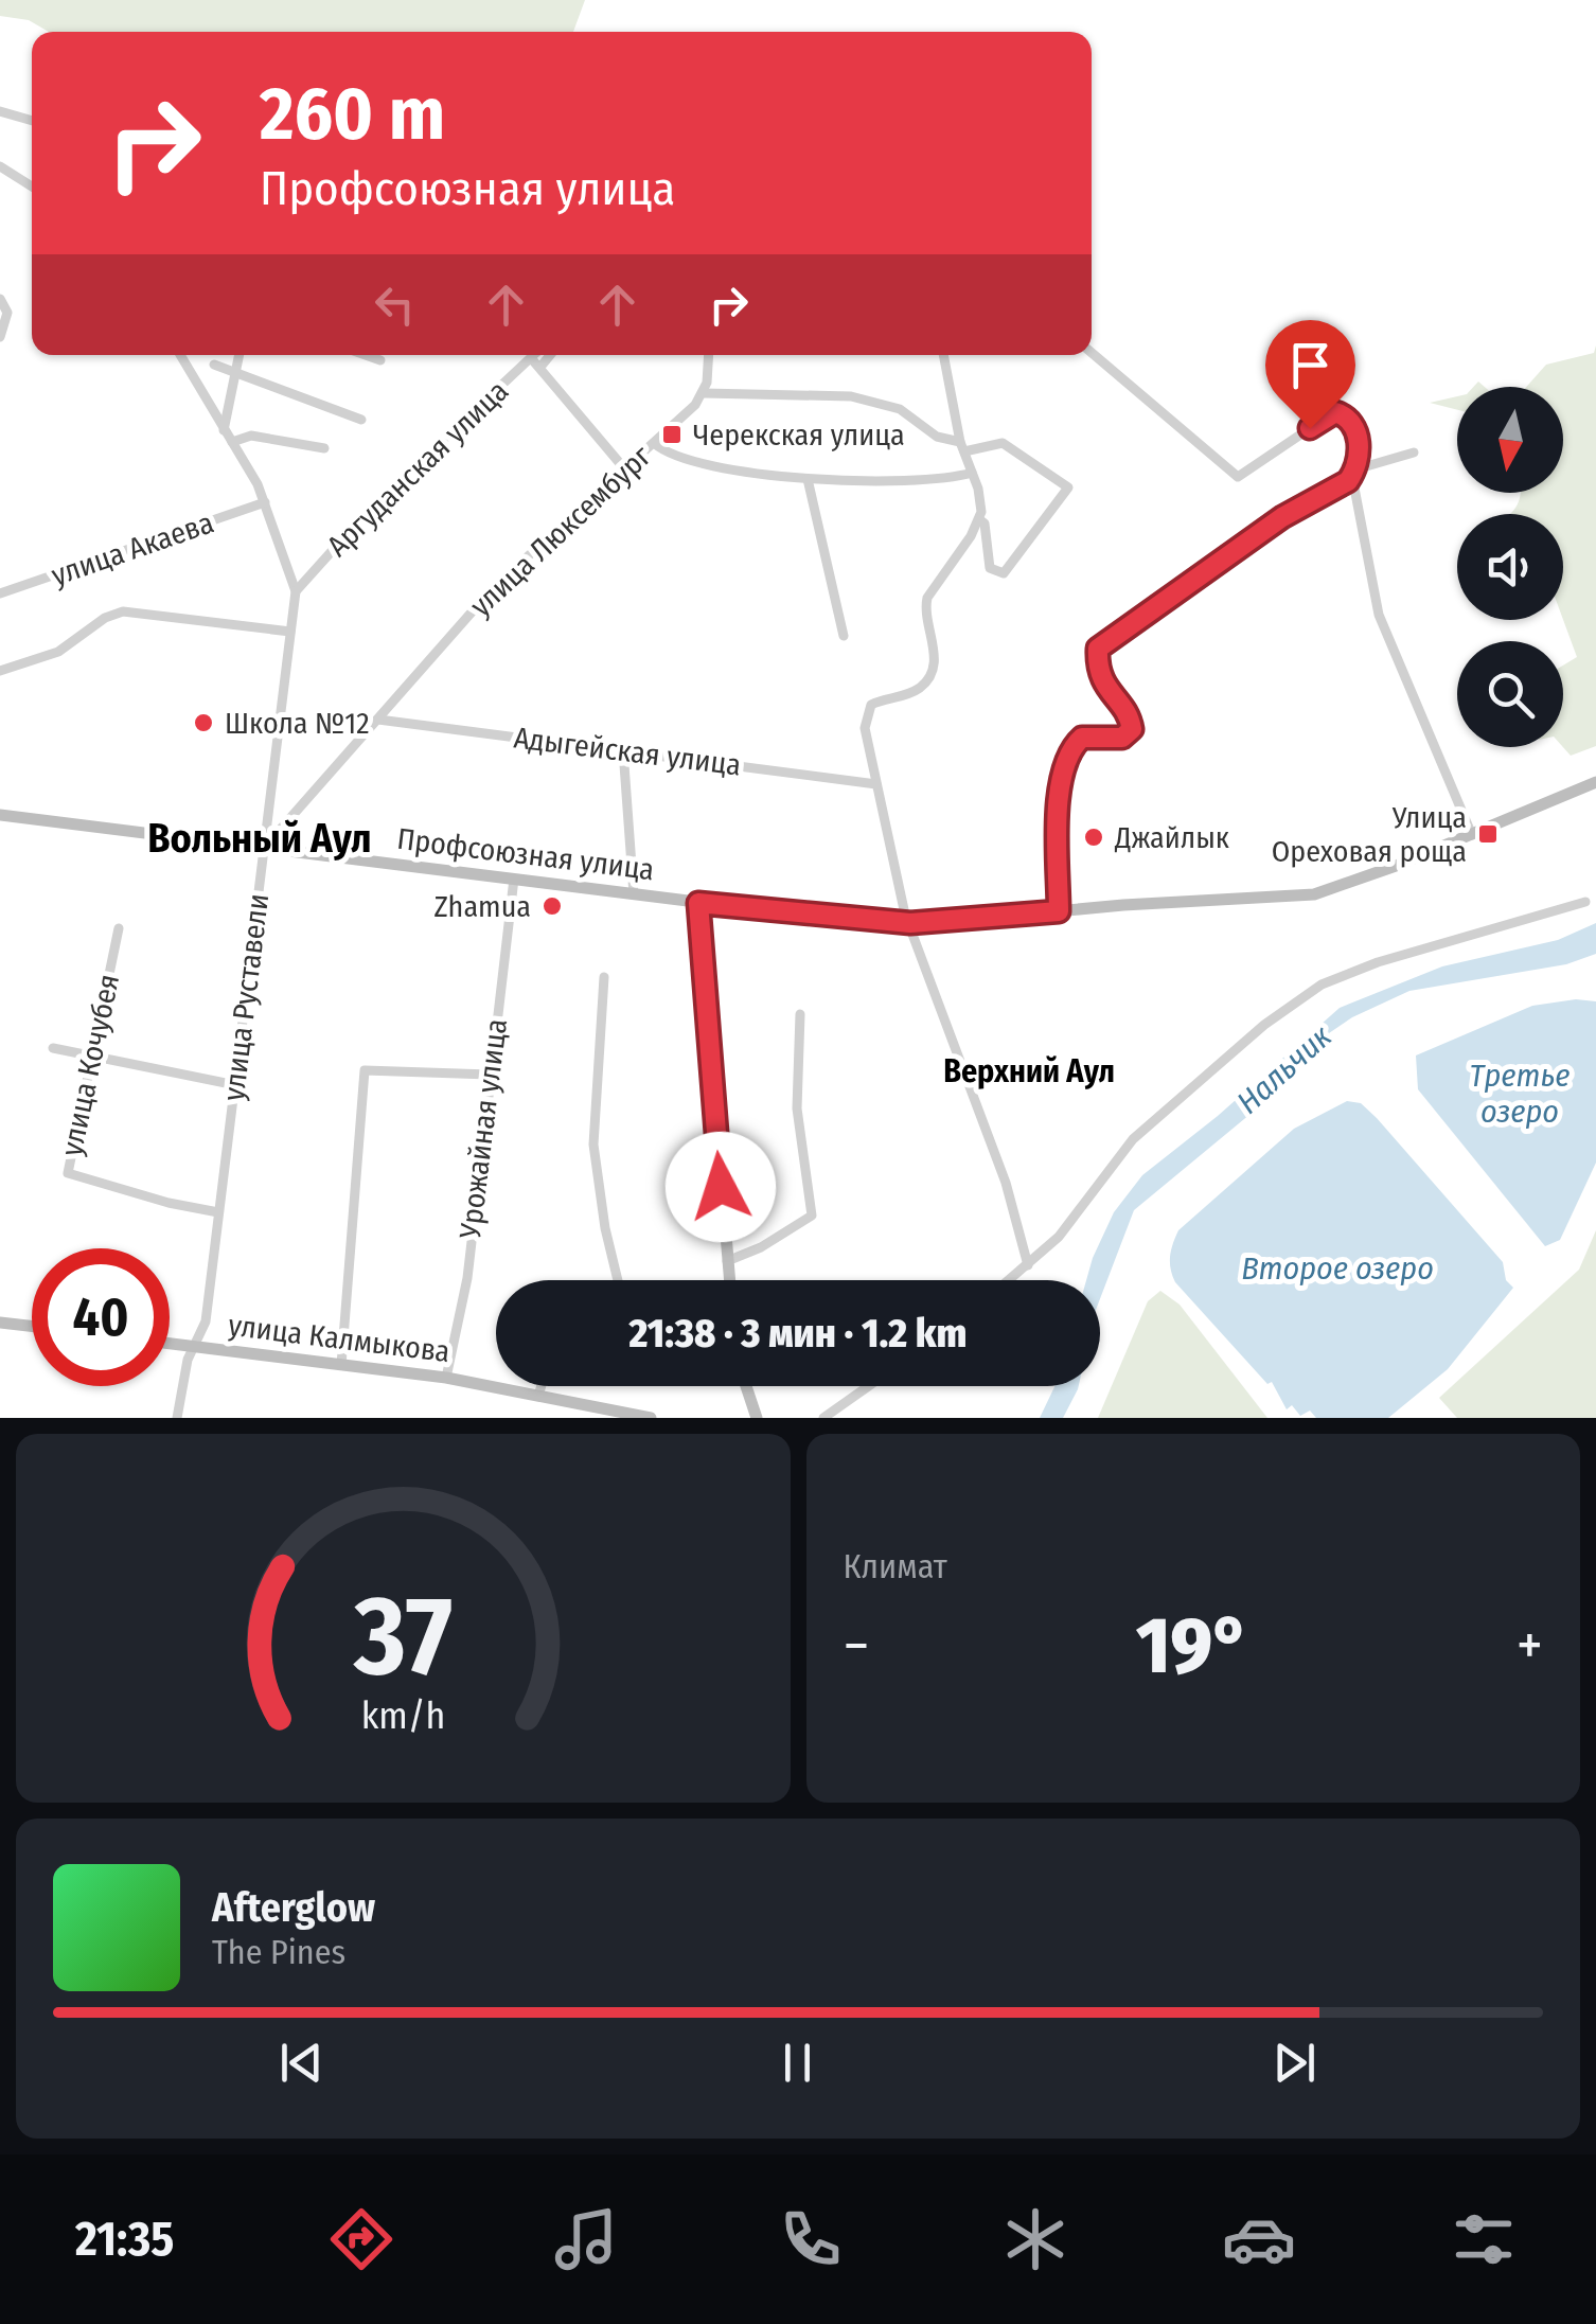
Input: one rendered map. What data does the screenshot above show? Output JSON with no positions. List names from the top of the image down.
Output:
{
  "streets": {
    "street": [
      "Аргуданская улица",
      "улица Люксембург",
      "улица Акаева",
      "Адыгейская улица",
      "Профсоюзная улица",
      "улица Руставели",
      "улица Кочубея",
      "Урожайная улица",
      "улица Калмыкова"
    ]
  },
  "crossings": [
    ["Аргуданская улица", "улица Руставели"],
    ["улица Люксембург", "Адыгейская улица"],
    ["улица Люксембург", "Профсоюзная улица"],
    ["улица Люксембург", "улица Руставели"],
    ["улица Акаева", "улица Руставели"],
    ["Профсоюзная улица", "улица Руставели"],
    ["Профсоюзная улица", "Урожайная улица"],
    ["улица Руставели", "улица Кочубея"],
    ["улица Руставели", "улица Калмыкова"],
    ["Урожайная улица", "улица Калмыкова"]
  ],
  "districts": ["Вольный Аул", "Верхний Аул"],
  "water": ["Нальчик", "Третье озеро", "Второе озеро"],
  "places": {
    "transit": ["Черекская улица", "Улица Ореховая роща"],
    "other": ["Школа №12", "Джайлык", "Zhamua"]
  },
  "north": "bottom",
  "page": {
    "turn": ["260 m", "Профсоюзная улица"],
    "limit": "40",
    "trip": "21:38 · 3 мин · 1.2 km",
    "tile": "Климат",
    "heat": ["−", "19°", "+"],
    "song": ["Afterglow", "The Pines"],
    "tabs": "21:35",
    "gauge": ["37", "km/h"]
  }
}
